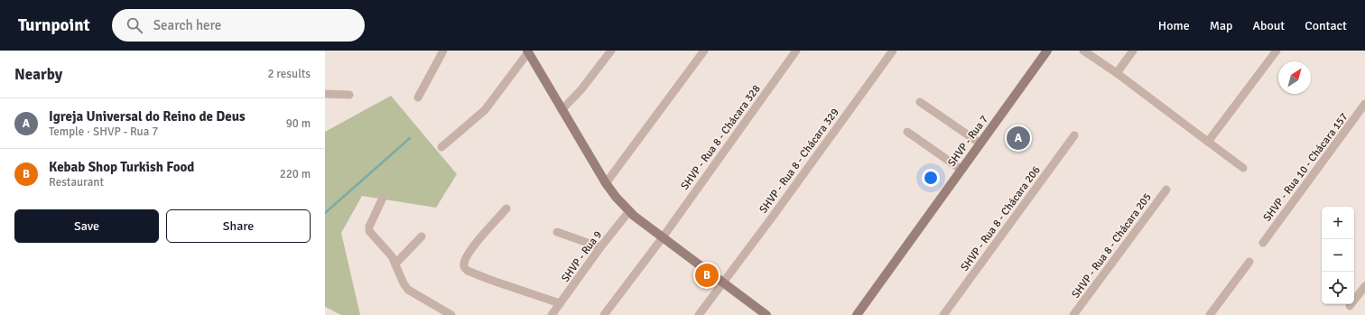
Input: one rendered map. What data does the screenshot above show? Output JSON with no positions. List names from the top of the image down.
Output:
{
  "streets": {
    "street": [
      "SHVP - Rua 8 - Chácara 328",
      "SHVP - Rua 7",
      "SHVP - Rua 8 - Chácara 329",
      "SHVP - Rua 10 - Chácara 157",
      "SHVP - Rua 8 - Chácara 206",
      "SHVP - Rua 8 - Chácara 205",
      "SHVP - Rua 9"
    ]
  },
  "north": "top right",
  "page": {
    "header": "Turnpoint",
    "search": "Search here",
    "nav": [
      "Home",
      "Map",
      "About",
      "Contact"
    ],
    "heading": ["Nearby", "2 results"],
    "list": [
      {
        "mark": "A",
        "name": "Igreja Universal do Reino de Deus",
        "note": "Temple · SHVP - Rua 7",
        "value": "90 m"
      },
      {
        "mark": "B",
        "name": "Kebab Shop Turkish Food",
        "note": "Restaurant",
        "value": "220 m"
      }
    ],
    "pins": ["A", "B"],
    "buttons": ["Save", "Share"],
    "map_buttons": ["+", "−"]
  }
}
